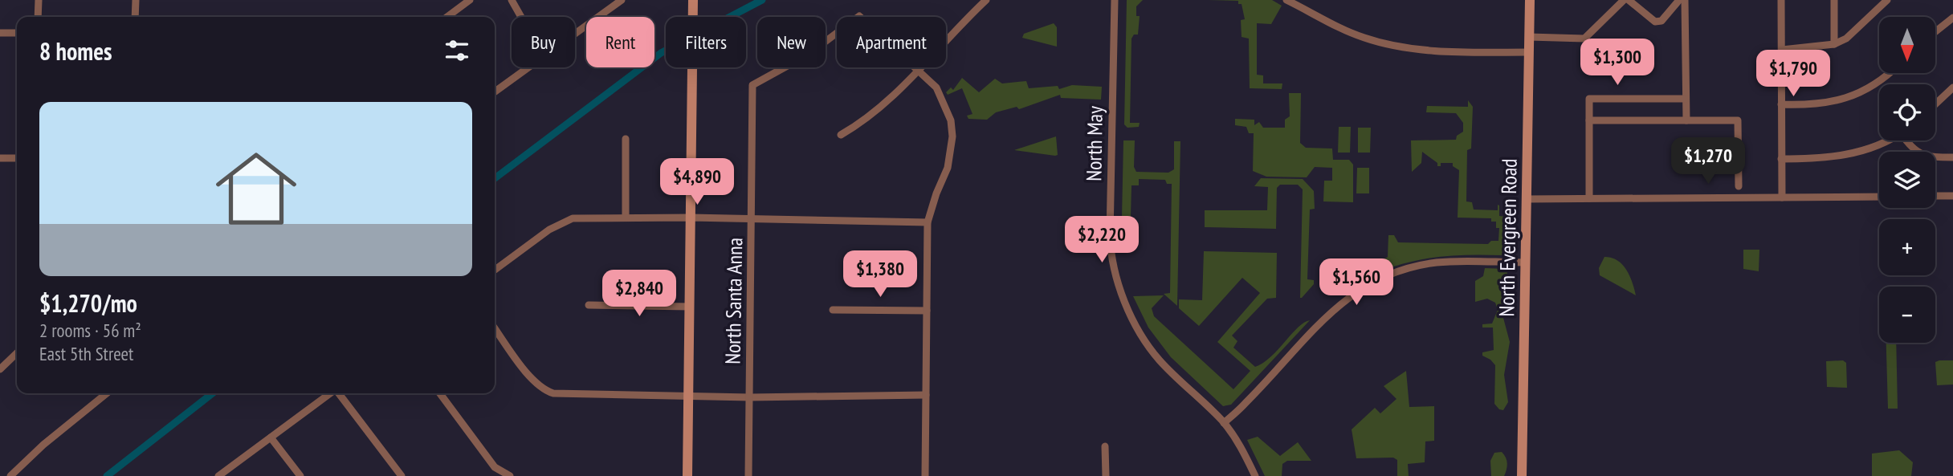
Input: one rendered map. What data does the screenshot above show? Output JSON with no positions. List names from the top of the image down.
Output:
{
  "streets": {
    "main road": ["North Evergreen Road"],
    "street": ["North May", "North Santa Anna"]
  },
  "north": "bottom",
  "page": {
    "map_buttons": ["+", "−"],
    "chip": [
      "Buy",
      "Rent",
      "Filters",
      "New",
      "Apartment"
    ],
    "heading": "8 homes",
    "price": [
      "$1,300",
      "$1,790",
      "$1,270",
      "$4,890",
      "$2,220",
      "$1,380",
      "$1,560",
      "$2,840"
    ],
    "list": [
      {
        "name": "$1,270/mo",
        "note": "2 rooms · 56 m² · East 5th Street"
      }
    ]
  }
}
